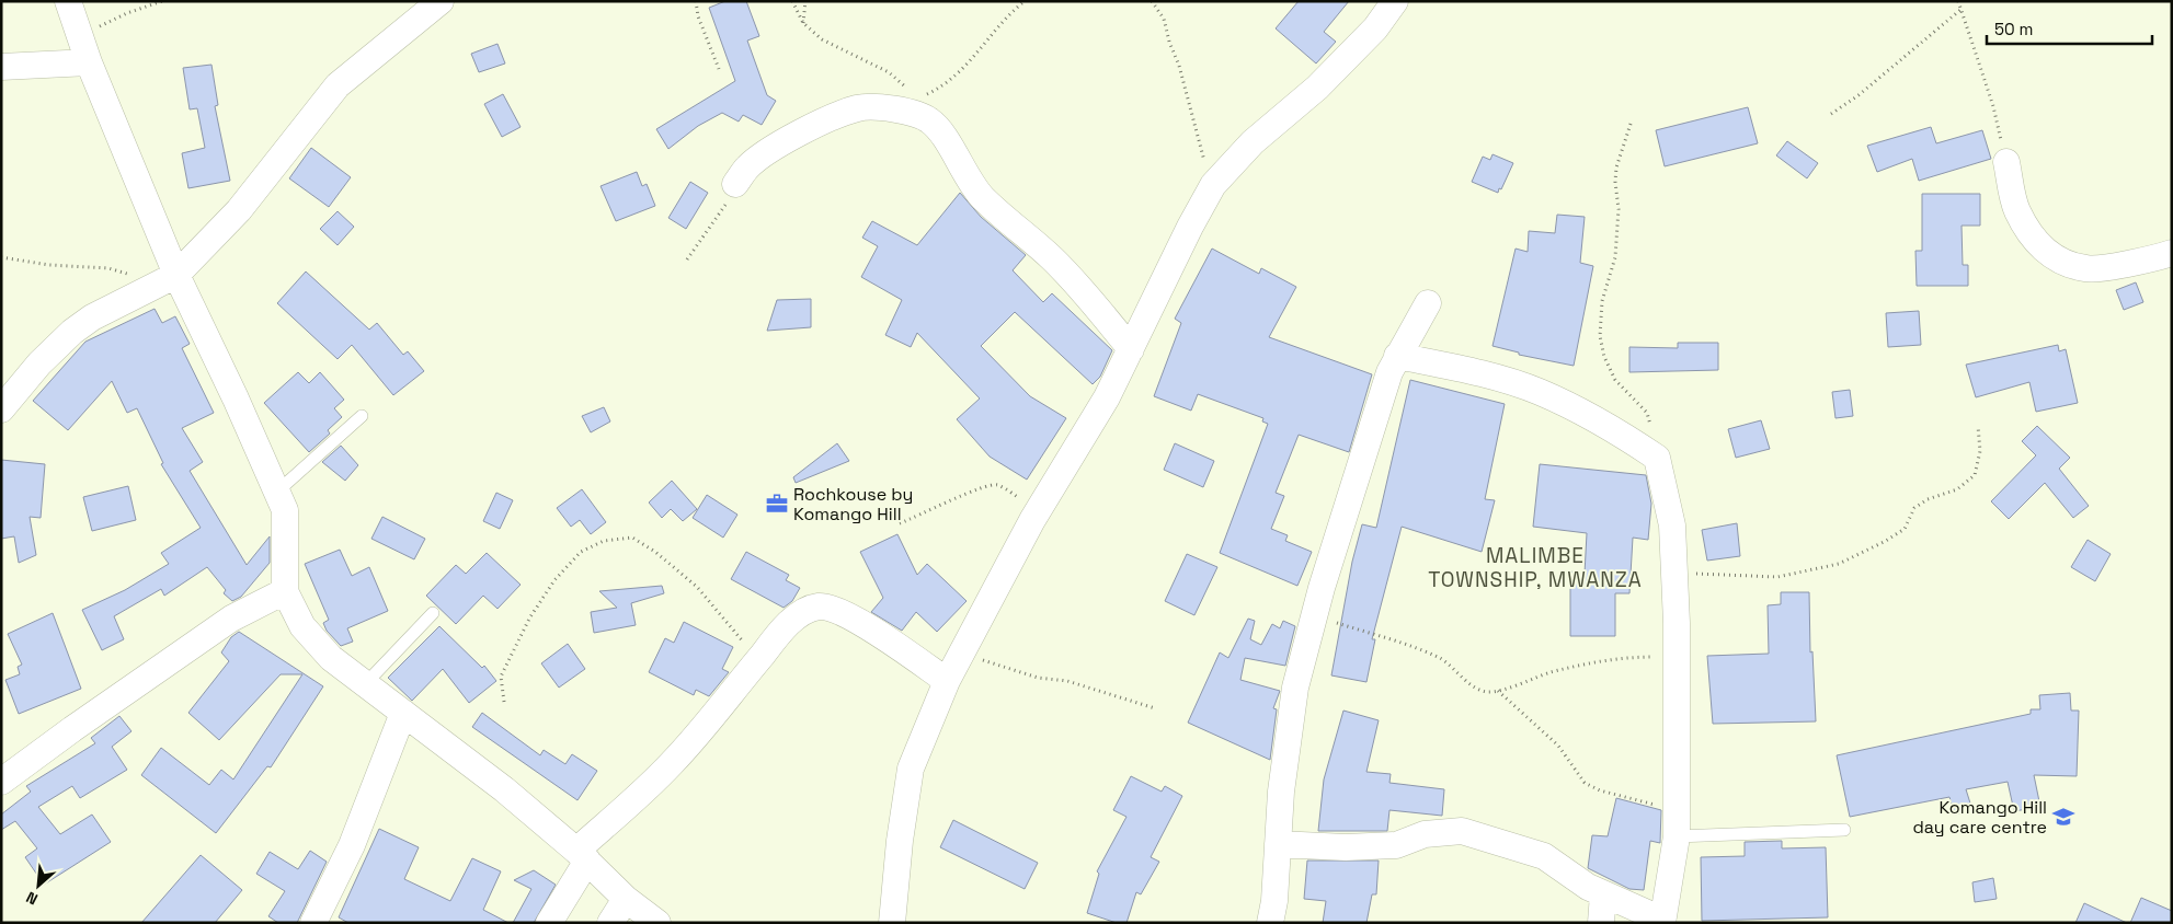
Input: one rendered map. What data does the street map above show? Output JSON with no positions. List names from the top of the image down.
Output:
{
  "districts": ["MALIMBE TOWNSHIP, MWANZA"],
  "places": {
    "office": ["Rochkouse by Komango Hill"],
    "school or university": ["Komango Hill day care centre"]
  },
  "scale_bar": "50 m",
  "north": "bottom left"
}
